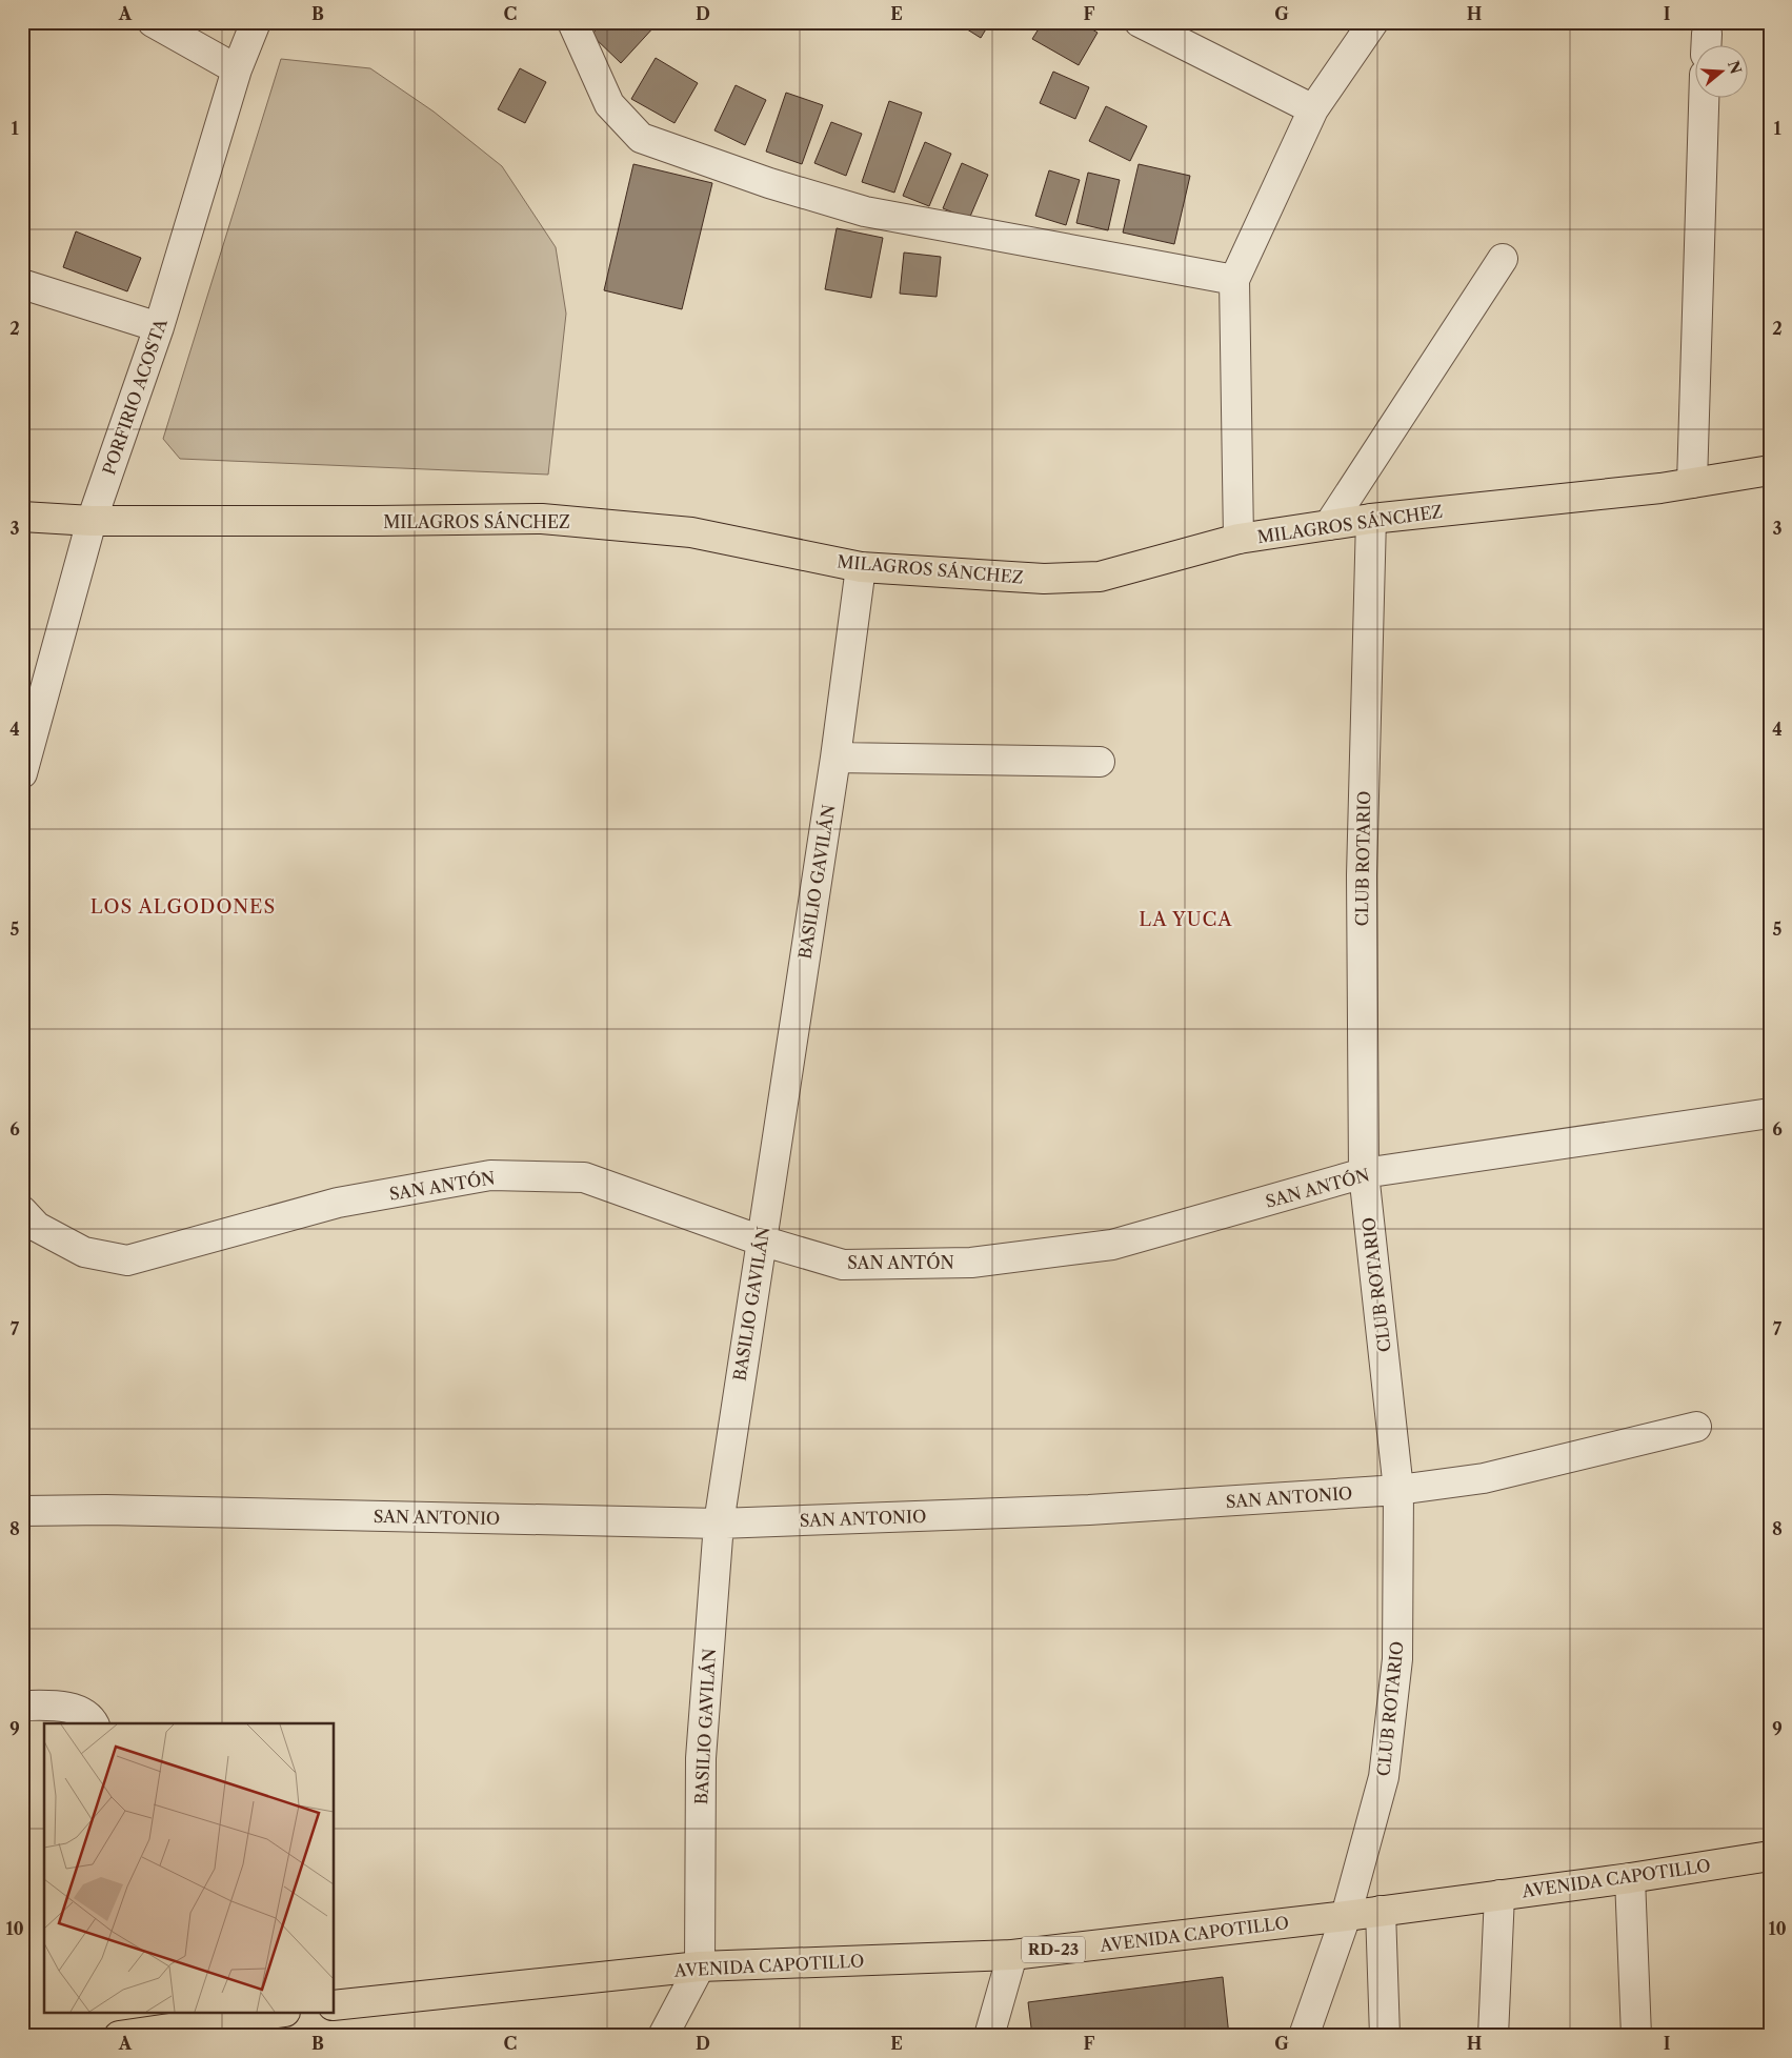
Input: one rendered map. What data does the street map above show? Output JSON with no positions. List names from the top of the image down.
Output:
{
  "streets": {
    "main road": ["MILAGROS SÁNCHEZ", "AVENIDA CAPOTILLO", "RD-23"],
    "street": [
      "PORFIRIO ACOSTA",
      "CLUB ROTARIO",
      "BASILIO GAVILÁN",
      "SAN ANTÓN",
      "SAN ANTONIO"
    ]
  },
  "crossings": [
    ["PORFIRIO ACOSTA", "MILAGROS SÁNCHEZ"],
    ["MILAGROS SÁNCHEZ", "CLUB ROTARIO"],
    ["MILAGROS SÁNCHEZ", "BASILIO GAVILÁN"],
    ["CLUB ROTARIO", "SAN ANTÓN"],
    ["CLUB ROTARIO", "SAN ANTONIO"],
    ["CLUB ROTARIO", "AVENIDA CAPOTILLO"],
    ["BASILIO GAVILÁN", "SAN ANTÓN"],
    ["BASILIO GAVILÁN", "SAN ANTONIO"],
    ["BASILIO GAVILÁN", "AVENIDA CAPOTILLO"]
  ],
  "districts": ["LOS ALGODONES", "LA YUCA"],
  "north": "right",
  "grid": {
    "columns": [
      "A",
      "B",
      "C",
      "D",
      "E",
      "F",
      "G",
      "H",
      "I"
    ],
    "rows": [
      "1",
      "2",
      "3",
      "4",
      "5",
      "6",
      "7",
      "8",
      "9",
      "10"
    ]
  }
}
